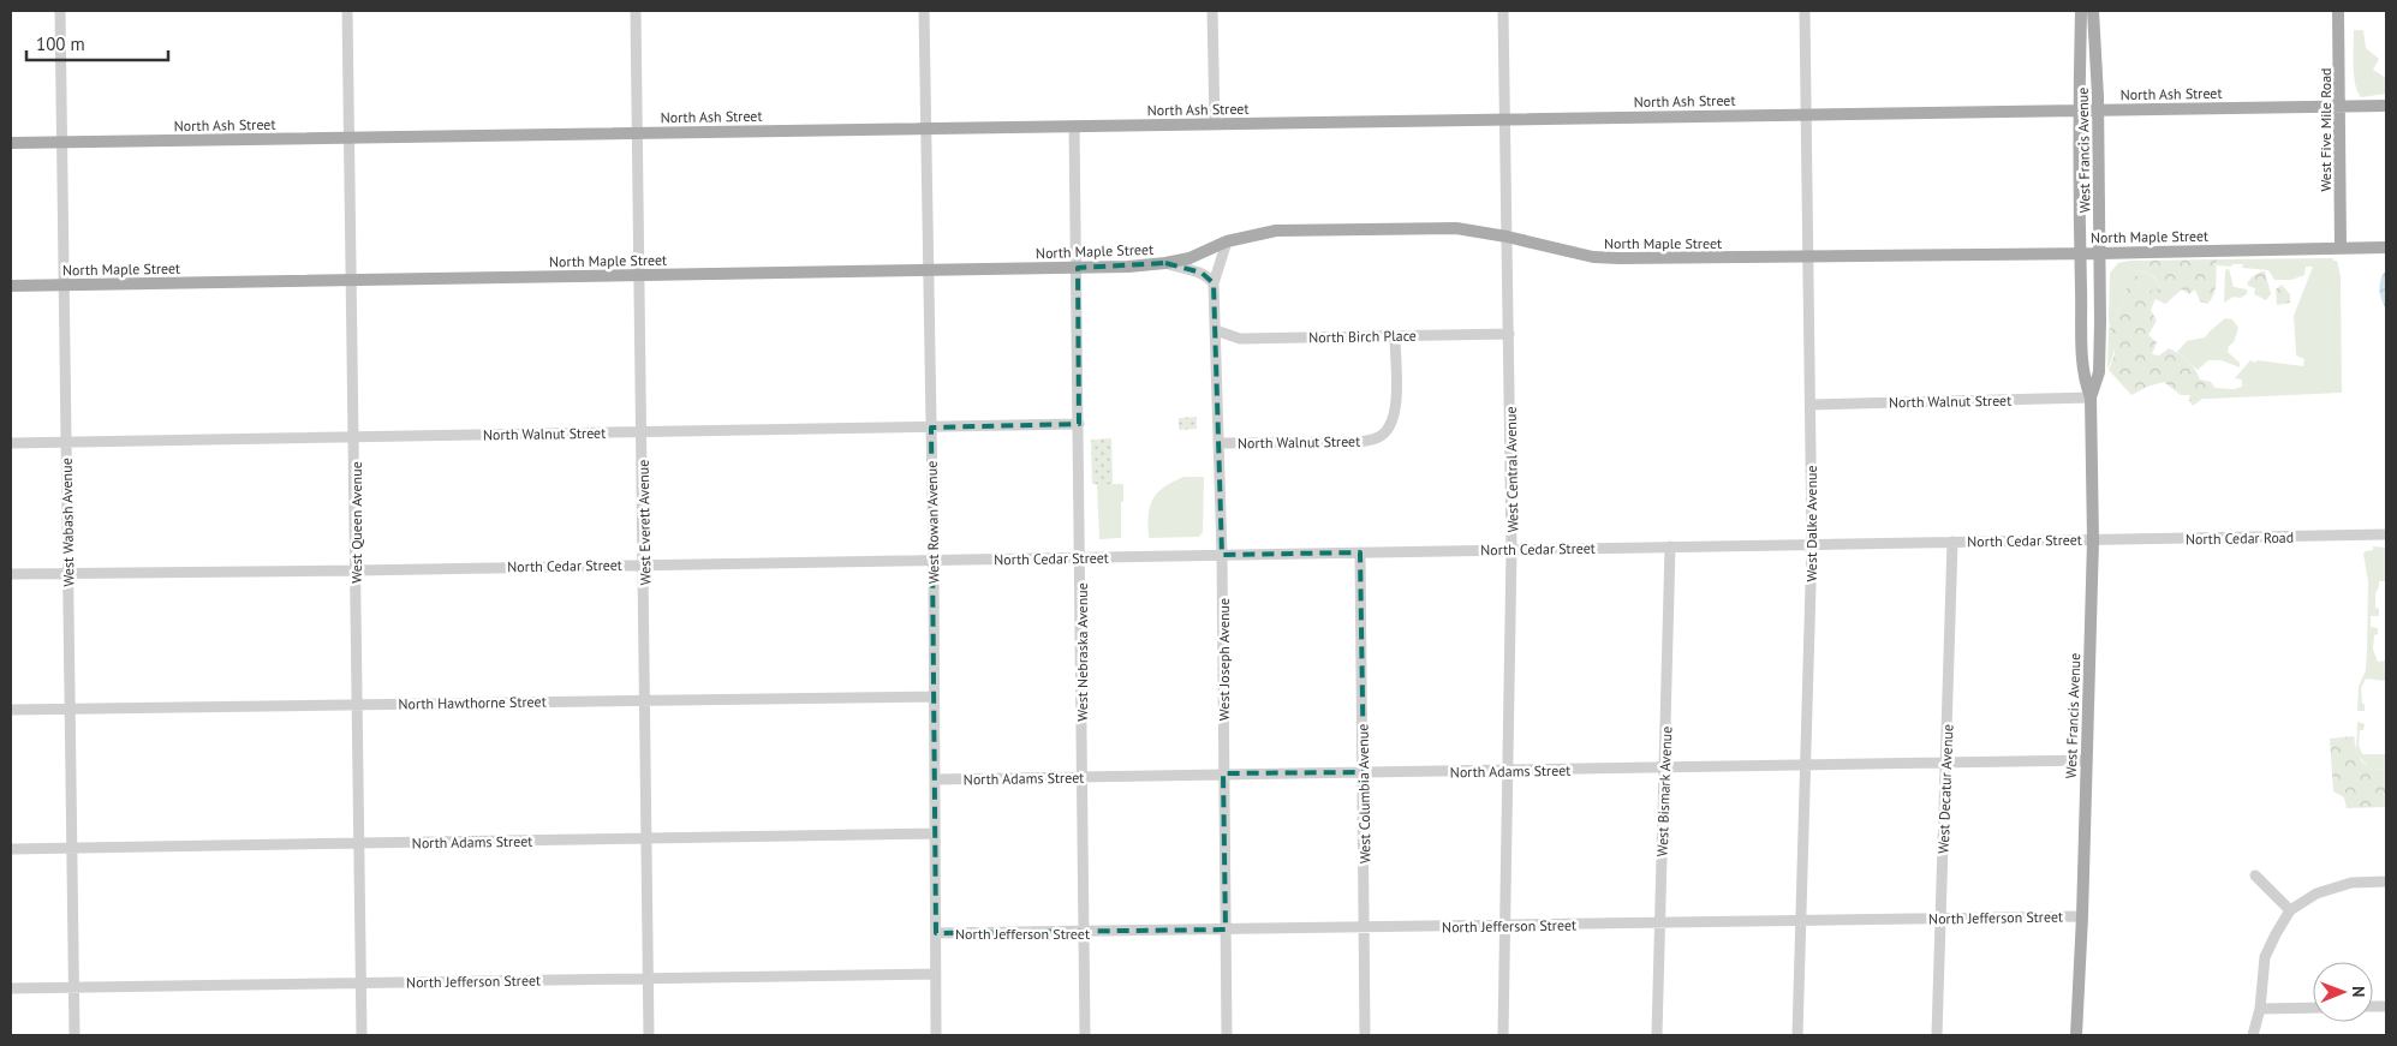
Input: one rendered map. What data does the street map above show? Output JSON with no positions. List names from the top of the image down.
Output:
{
  "streets": {
    "main road": [
      "North Ash Street",
      "West Five Mile Road",
      "West Francis Avenue",
      "North Maple Street"
    ],
    "street": [
      "North Birch Place",
      "North Walnut Street",
      "West Central Avenue",
      "West Wabash Avenue",
      "West Queen Avenue",
      "West Everett Avenue",
      "West Rowan Avenue",
      "West Dalke Avenue",
      "North Cedar Road",
      "North Cedar Street",
      "West Nebraska Avenue",
      "West Joseph Avenue",
      "North Hawthorne Street",
      "North Adams Street",
      "West Decatur Avenue",
      "West Bismark Avenue",
      "West Columbia Avenue",
      "North Jefferson Street"
    ]
  },
  "crossings": [
    ["North Ash Street", "West Five Mile Road"],
    ["North Ash Street", "West Francis Avenue"],
    ["North Ash Street", "West Central Avenue"],
    ["North Ash Street", "West Wabash Avenue"],
    ["North Ash Street", "West Queen Avenue"],
    ["North Ash Street", "West Everett Avenue"],
    ["North Ash Street", "West Rowan Avenue"],
    ["North Ash Street", "West Dalke Avenue"],
    ["North Ash Street", "West Nebraska Avenue"],
    ["West Five Mile Road", "North Maple Street"],
    ["West Francis Avenue", "North Maple Street"],
    ["West Francis Avenue", "North Walnut Street"],
    ["West Francis Avenue", "North Cedar Road"],
    ["West Francis Avenue", "North Cedar Street"],
    ["West Francis Avenue", "North Adams Street"],
    ["West Francis Avenue", "North Jefferson Street"],
    ["North Maple Street", "West Central Avenue"],
    ["North Maple Street", "West Wabash Avenue"],
    ["North Maple Street", "West Queen Avenue"],
    ["North Maple Street", "West Everett Avenue"],
    ["North Maple Street", "West Rowan Avenue"],
    ["North Maple Street", "West Dalke Avenue"],
    ["North Maple Street", "West Nebraska Avenue"],
    ["North Birch Place", "North Walnut Street"],
    ["North Birch Place", "West Central Avenue"],
    ["North Birch Place", "West Joseph Avenue"],
    ["North Walnut Street", "West Wabash Avenue"],
    ["North Walnut Street", "West Queen Avenue"],
    ["North Walnut Street", "West Everett Avenue"],
    ["North Walnut Street", "West Rowan Avenue"],
    ["North Walnut Street", "West Dalke Avenue"],
    ["North Walnut Street", "West Nebraska Avenue"],
    ["North Walnut Street", "West Joseph Avenue"],
    ["West Central Avenue", "North Cedar Street"],
    ["West Central Avenue", "North Adams Street"],
    ["West Central Avenue", "North Jefferson Street"],
    ["West Wabash Avenue", "North Cedar Street"],
    ["West Wabash Avenue", "North Hawthorne Street"],
    ["West Wabash Avenue", "North Adams Street"],
    ["West Wabash Avenue", "North Jefferson Street"],
    ["West Queen Avenue", "North Cedar Street"],
    ["West Queen Avenue", "North Hawthorne Street"],
    ["West Queen Avenue", "North Adams Street"],
    ["West Queen Avenue", "North Jefferson Street"],
    ["West Everett Avenue", "North Cedar Street"],
    ["West Everett Avenue", "North Hawthorne Street"],
    ["West Everett Avenue", "North Adams Street"],
    ["West Everett Avenue", "North Jefferson Street"],
    ["West Rowan Avenue", "North Cedar Street"],
    ["West Rowan Avenue", "North Hawthorne Street"],
    ["West Rowan Avenue", "North Adams Street"],
    ["West Rowan Avenue", "North Jefferson Street"],
    ["West Dalke Avenue", "North Cedar Street"],
    ["West Dalke Avenue", "North Adams Street"],
    ["West Dalke Avenue", "North Jefferson Street"],
    ["North Cedar Road", "North Cedar Street"],
    ["North Cedar Street", "West Nebraska Avenue"],
    ["North Cedar Street", "West Joseph Avenue"],
    ["North Cedar Street", "West Decatur Avenue"],
    ["North Cedar Street", "West Bismark Avenue"],
    ["North Cedar Street", "West Columbia Avenue"],
    ["West Nebraska Avenue", "North Adams Street"],
    ["West Nebraska Avenue", "North Jefferson Street"],
    ["West Joseph Avenue", "North Adams Street"],
    ["West Joseph Avenue", "North Jefferson Street"],
    ["North Adams Street", "West Decatur Avenue"],
    ["North Adams Street", "West Bismark Avenue"],
    ["North Adams Street", "West Columbia Avenue"],
    ["West Decatur Avenue", "North Jefferson Street"],
    ["West Bismark Avenue", "North Jefferson Street"],
    ["West Columbia Avenue", "North Jefferson Street"]
  ],
  "scale_bar": "100 m",
  "north": "right"
}
